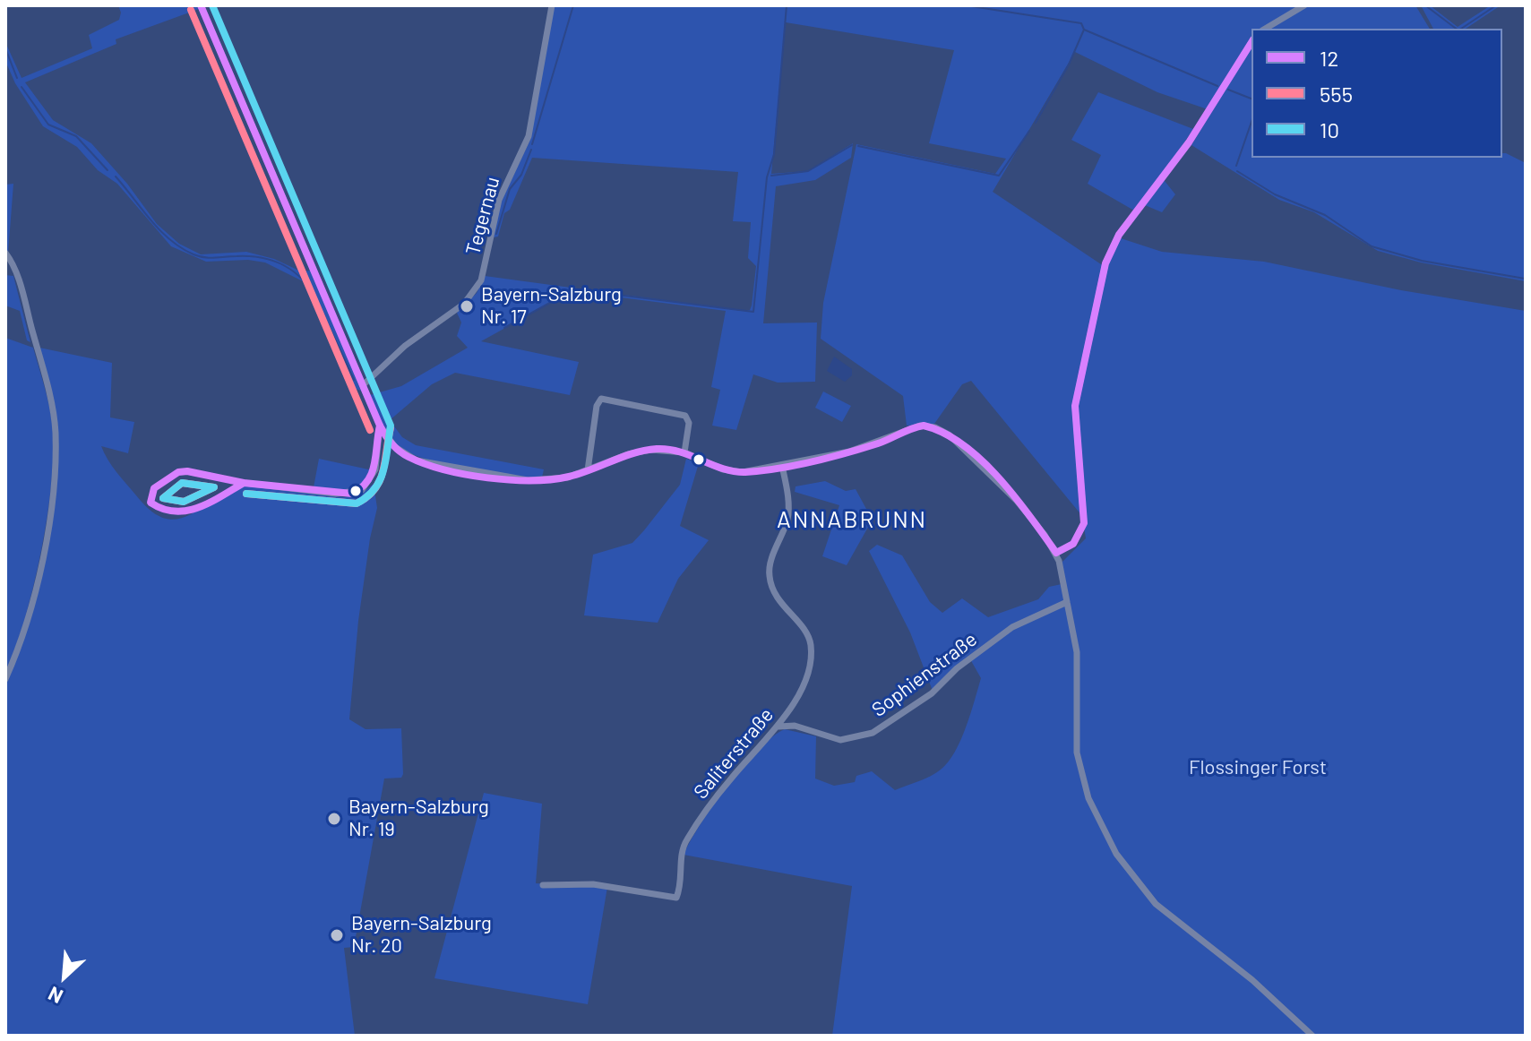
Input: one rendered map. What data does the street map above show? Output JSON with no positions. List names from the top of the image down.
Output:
{
  "streets": {
    "street": ["Tegernau", "Sophienstraße", "Saliterstraße"]
  },
  "crossings": [
    ["Sophienstraße", "Saliterstraße"]
  ],
  "districts": ["ANNABRUNN"],
  "parks": ["Flossinger Forst"],
  "places": ["Bayern-Salzburg Nr. 17", "Bayern-Salzburg Nr. 19", "Bayern-Salzburg Nr. 20"],
  "lines": ["transit line 12", "transit line 10", "transit line 555"],
  "legend": ["12", "555", "10"],
  "north": "bottom left"
}
